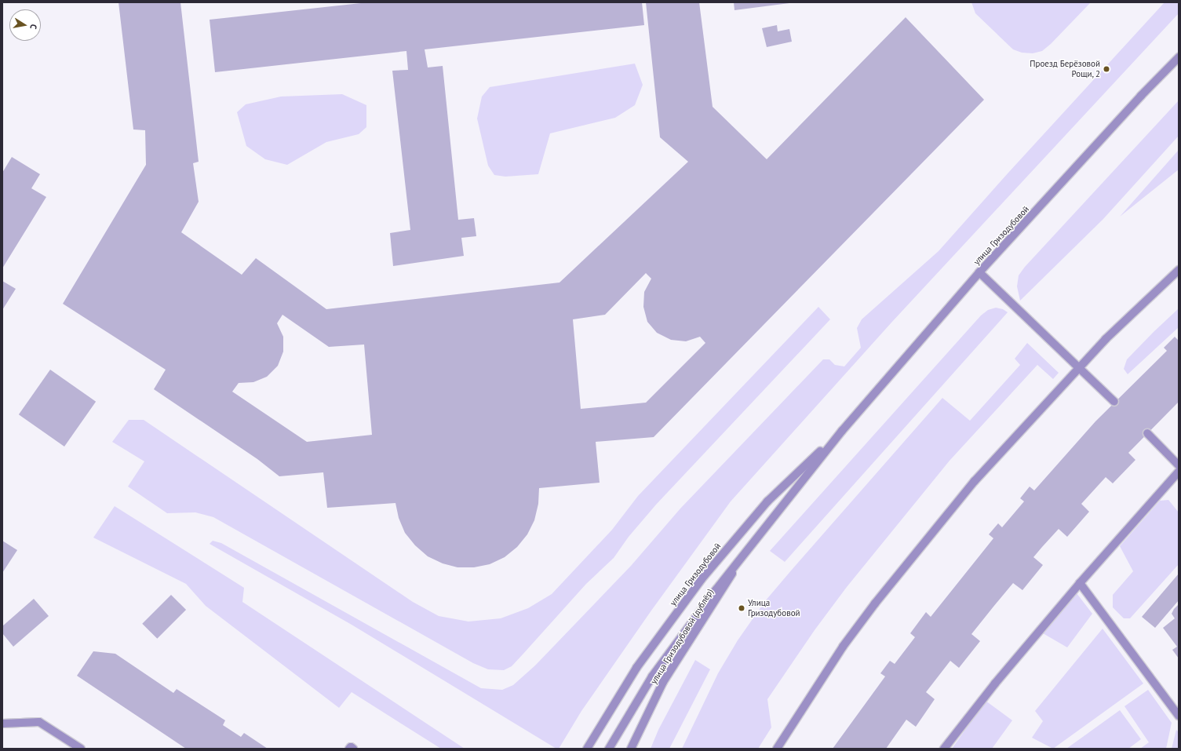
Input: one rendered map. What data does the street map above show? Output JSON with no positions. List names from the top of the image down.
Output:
{
  "streets": {
    "street": ["улица Гризодубовой", "улица Гризодубовой (дублёр)"]
  },
  "crossings": [
    ["улица Гризодубовой", "улица Гризодубовой (дублёр)"]
  ],
  "places": ["Проезд Берёзовой Рощи, 2", "Улица Гризодубовой"],
  "north": "right"
}
